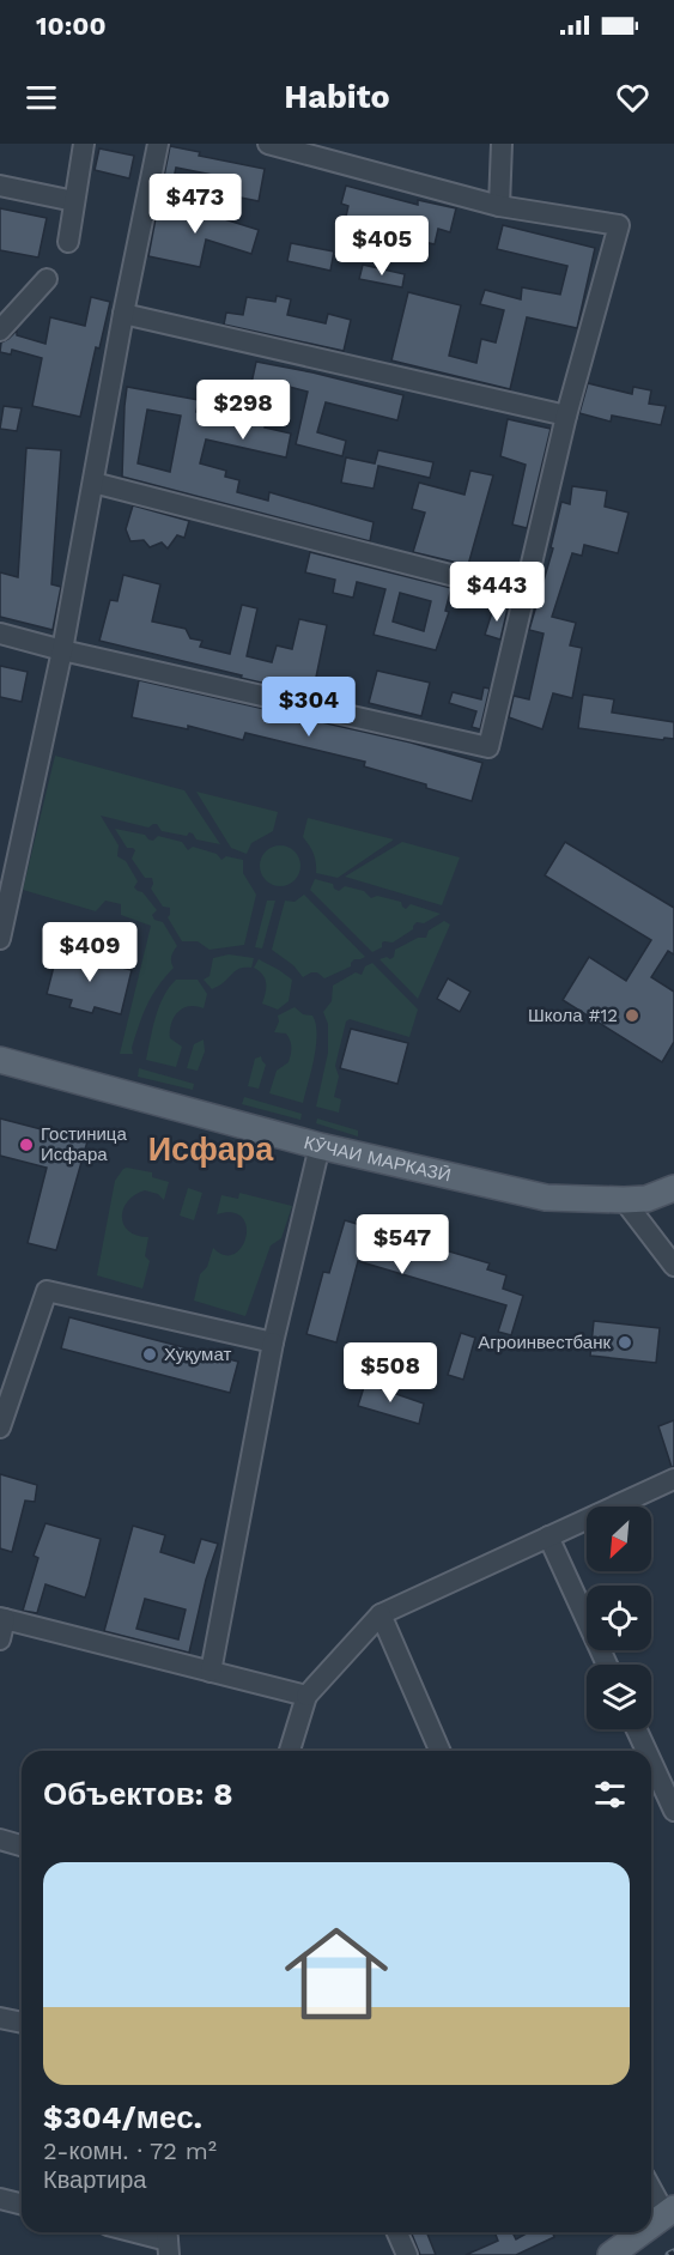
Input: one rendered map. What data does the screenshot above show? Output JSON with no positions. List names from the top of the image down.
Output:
{
  "streets": {
    "main road": ["КӮЧАИ МАРКАЗӢ"]
  },
  "districts": ["Исфара"],
  "places": [
    "Школа #12",
    "Гостиница Исфара",
    "Агроинвестбанк",
    "Хуқумат"
  ],
  "north": "bottom left",
  "page": {
    "status": "10:00",
    "header": "Habito",
    "price": [
      "$473",
      "$405",
      "$298",
      "$443",
      "$304",
      "$409",
      "$547",
      "$508"
    ],
    "heading": "Объектов: 8",
    "list": [
      {
        "name": "$304/мес.",
        "note": "2-комн. · 72 m² · Квартира"
      }
    ]
  }
}
